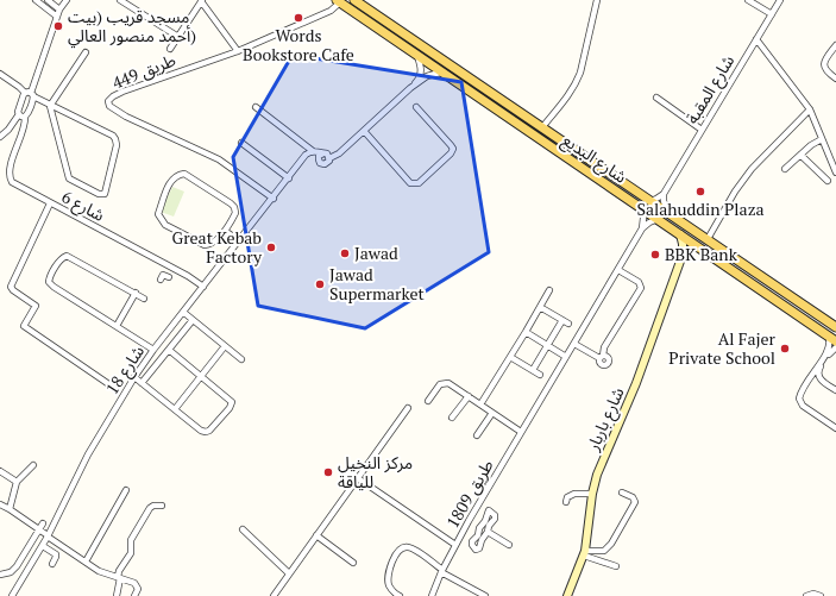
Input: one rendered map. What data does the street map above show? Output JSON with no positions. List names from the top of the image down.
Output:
{
  "streets": {
    "main road": ["شارع البديع"],
    "street": [
      "طريق 449",
      "شارع المقبة",
      "شارع 6",
      "شارع 18",
      "شارع باربار",
      "طريق 1809"
    ]
  },
  "crossings": [
    ["طريق 449", "شارع البديع"],
    ["طريق 449", "شارع 18"],
    ["شارع البديع", "شارع باربار"],
    ["شارع البديع", "طريق 1809"],
    ["شارع 6", "شارع 18"]
  ],
  "places": [
    "Words Bookstore Cafe",
    "مسجد قريب (بيت أحمد منصور العالي)",
    "Salahuddin Plaza",
    "Great Kebab Factory",
    "Jawad",
    "BBK Bank",
    "Jawad Supermarket",
    "Al Fajer Private School",
    "مركز النخيل للياقة"
  ]
}
